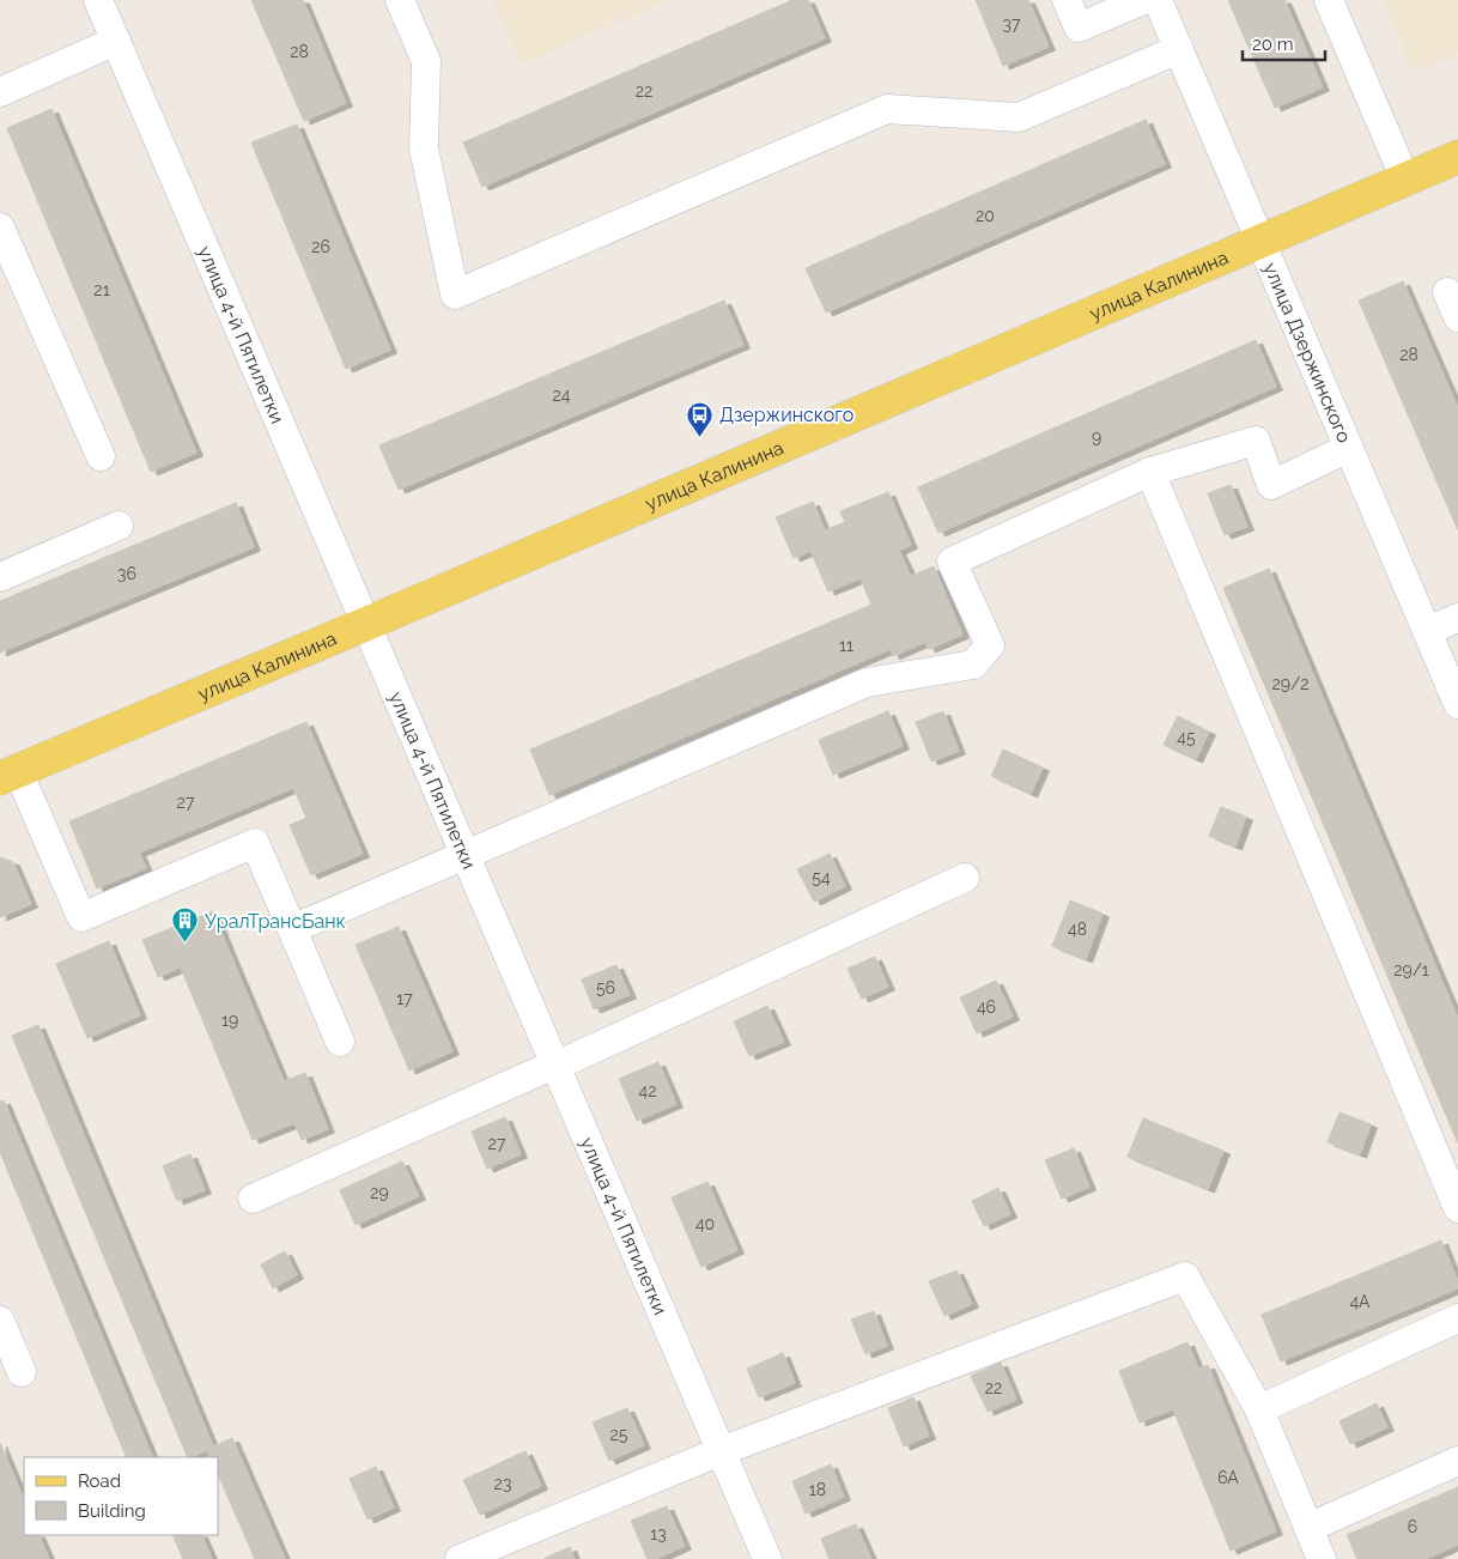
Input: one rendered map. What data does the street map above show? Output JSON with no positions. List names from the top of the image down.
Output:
{
  "streets": {
    "main road": ["улица Калинина"],
    "street": ["улица 4-й Пятилетки", "улица Дзержинского"]
  },
  "crossings": [
    ["улица Калинина", "улица 4-й Пятилетки"],
    ["улица Калинина", "улица Дзержинского"]
  ],
  "places": {
    "bus stop": ["Дзержинского"],
    "building": ["УралТрансБанк"]
  },
  "house_numbers": [
    "37",
    "28",
    "22",
    "20",
    "26",
    "21",
    "28",
    "24",
    "9",
    "36",
    "11",
    "29/2",
    "45",
    "27",
    "54",
    "48",
    "29/1",
    "56",
    "17",
    "46",
    "19",
    "42",
    "27",
    "29",
    "40",
    "4А",
    "22",
    "25",
    "6А",
    "23",
    "18",
    "6",
    "13"
  ],
  "legend": ["Road", "Building"],
  "scale_bar": "20 m"
}
